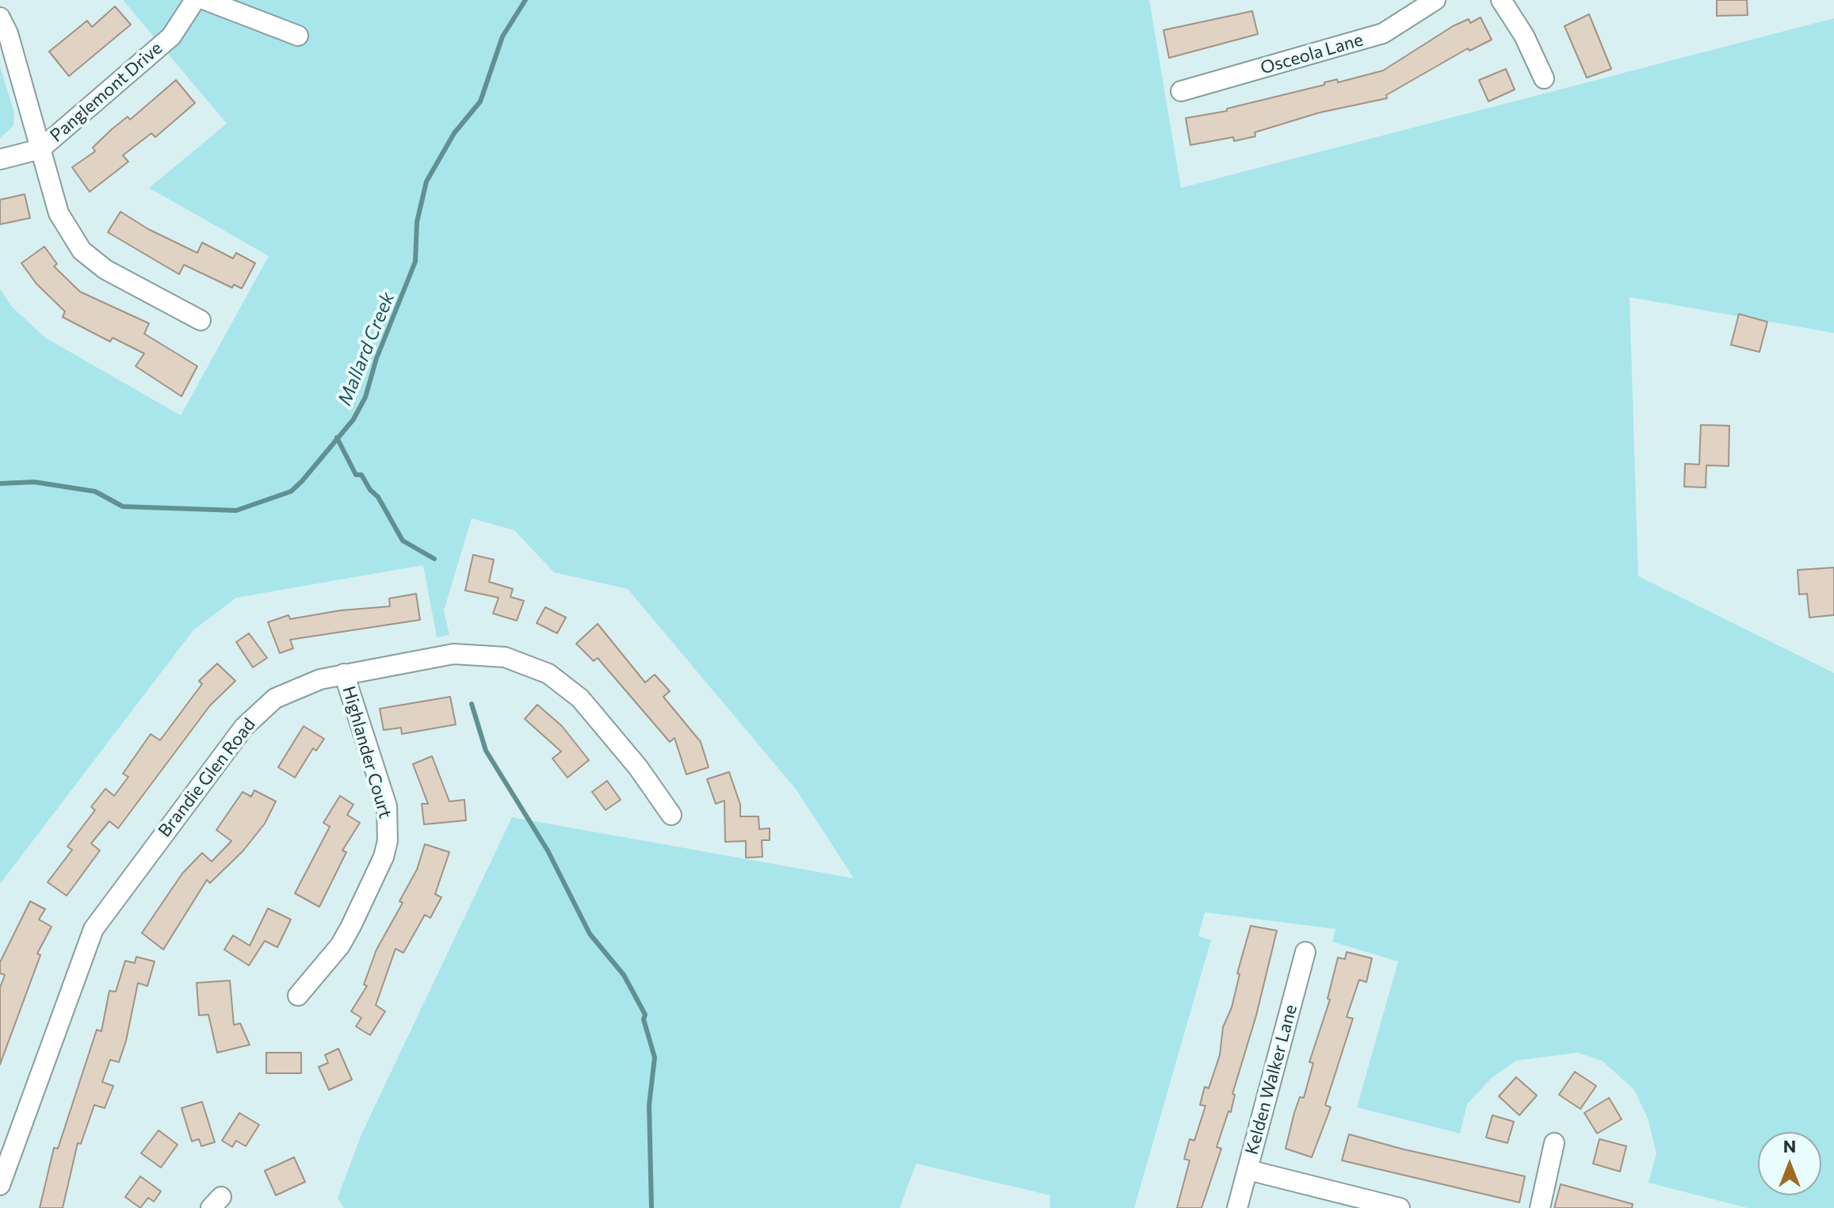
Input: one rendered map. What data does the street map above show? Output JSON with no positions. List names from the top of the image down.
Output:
{
  "streets": {
    "street": [
      "Osceola Lane",
      "Panglemont Drive",
      "Highlander Court",
      "Brandie Glen Road",
      "Kelden Walker Lane"
    ]
  },
  "crossings": [
    ["Highlander Court", "Brandie Glen Road"]
  ],
  "water": ["Mallard Creek"],
  "north": "top"
}
